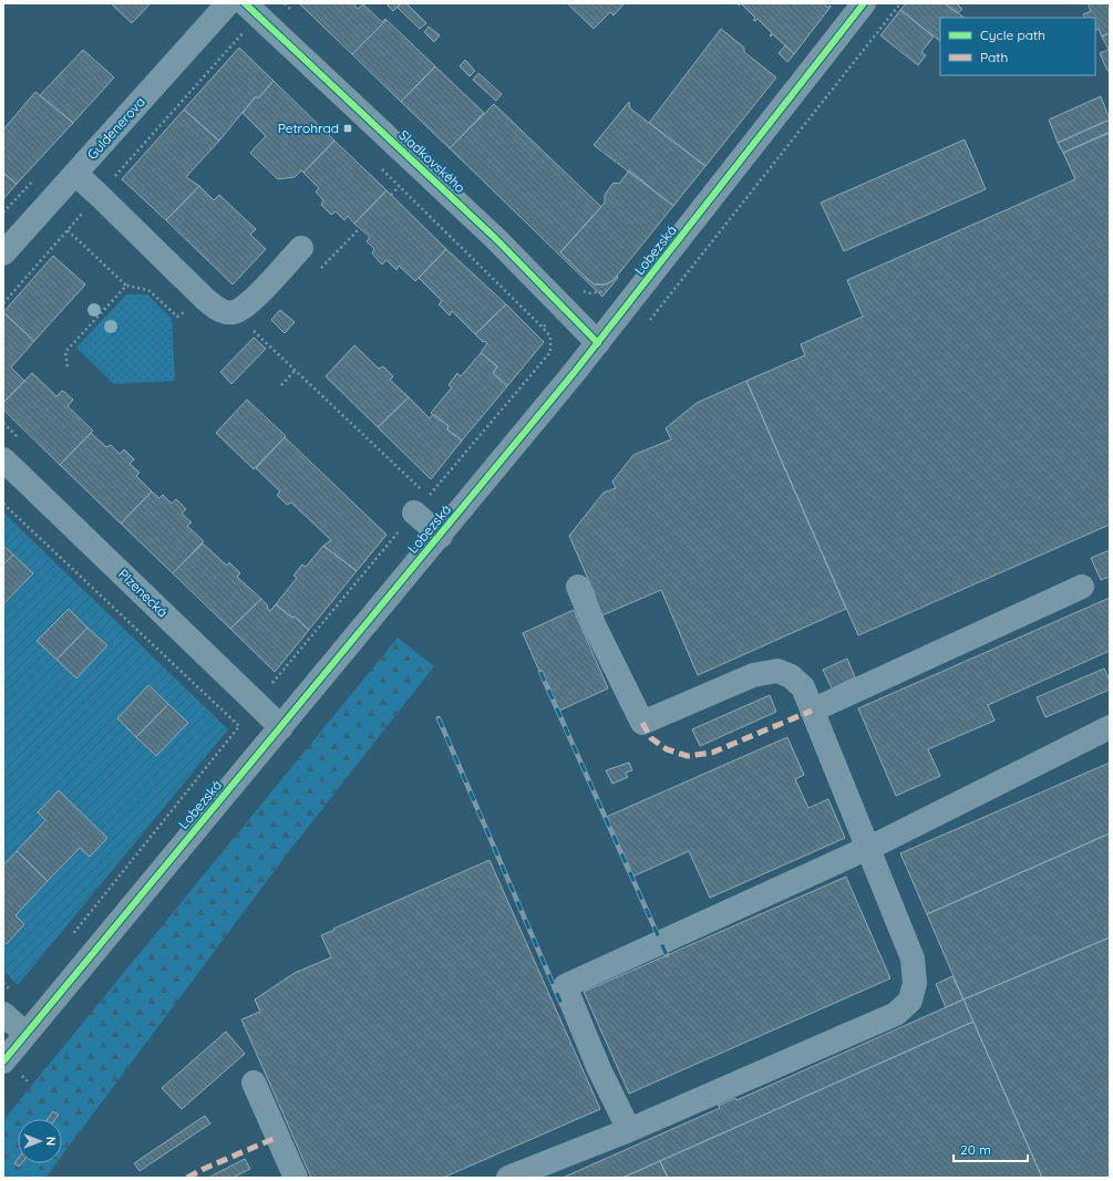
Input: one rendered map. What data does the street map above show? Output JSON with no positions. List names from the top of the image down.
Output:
{
  "streets": {
    "street": [
      "Guldenerova",
      "Sladkovského",
      "Lobezská",
      "Plzenecká"
    ]
  },
  "crossings": [
    ["Sladkovského", "Lobezská"],
    ["Lobezská", "Plzenecká"]
  ],
  "places": {
    "transit": ["Petrohrad"]
  },
  "legend": ["Cycle path", "Path"],
  "scale_bar": "20 m",
  "north": "right"
}
